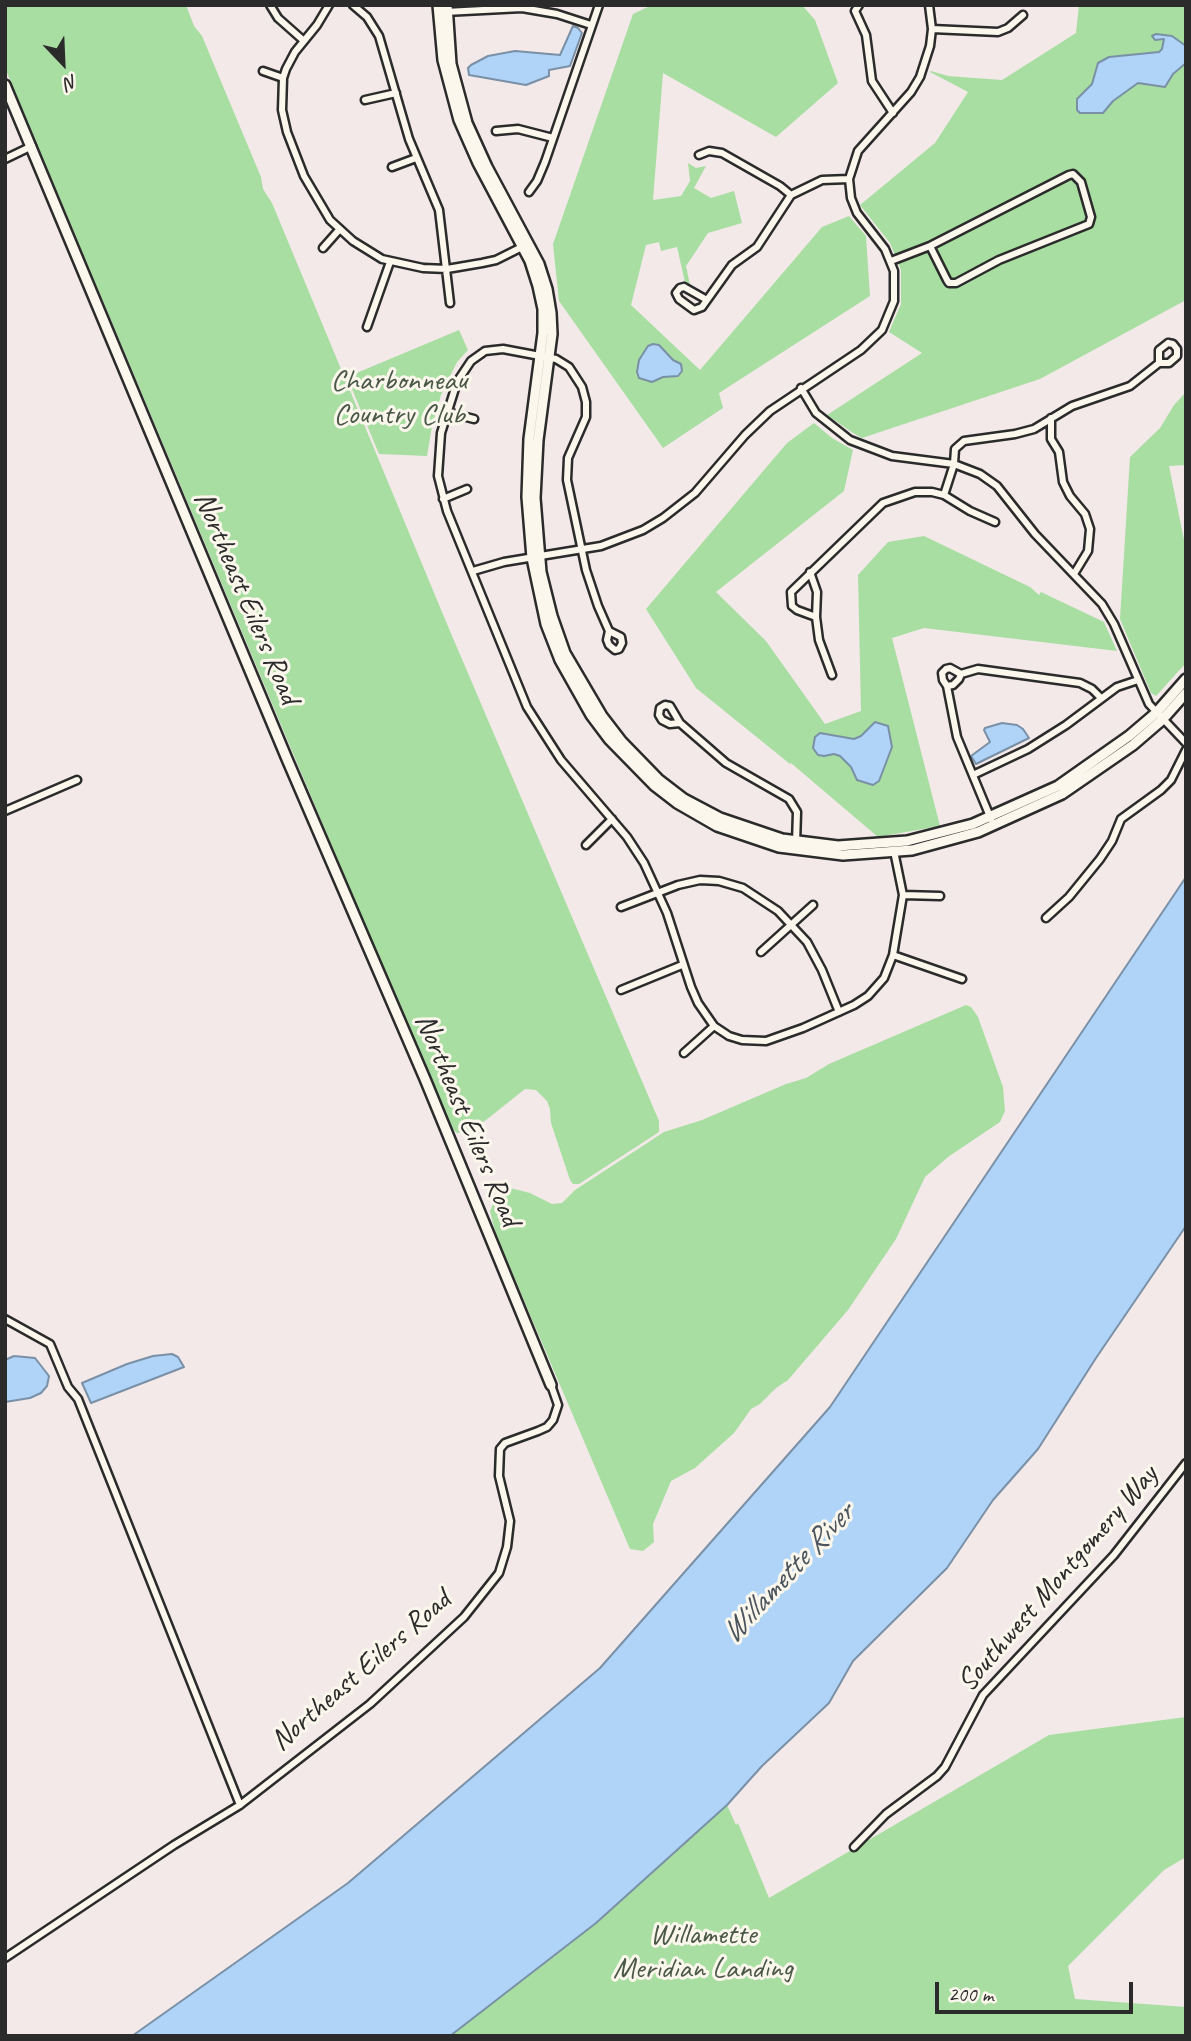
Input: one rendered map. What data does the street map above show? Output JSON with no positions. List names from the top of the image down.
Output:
{
  "streets": {
    "street": ["Northeast Eilers Road", "Southwest Montgomery Way"]
  },
  "water": ["Willamette River"],
  "parks": ["Charbonneau Country Club", "Willamette Meridian Landing"],
  "scale_bar": "200 m",
  "north": "bottom right"
}
